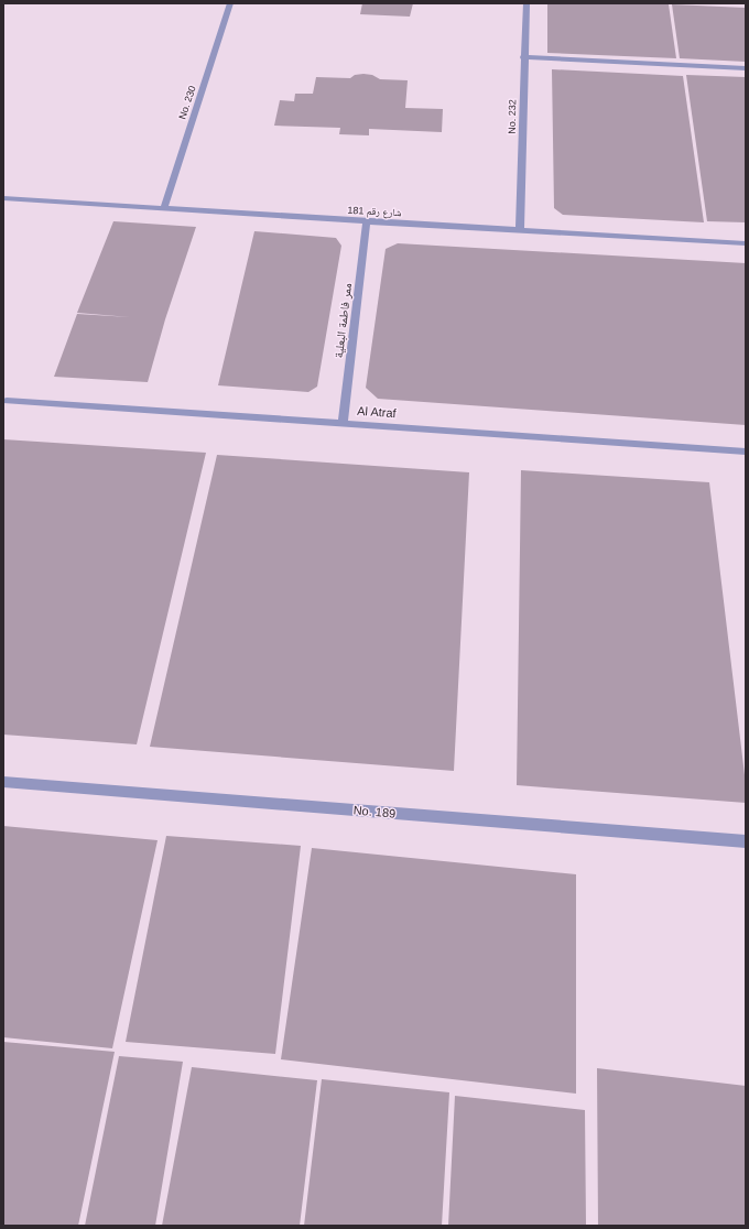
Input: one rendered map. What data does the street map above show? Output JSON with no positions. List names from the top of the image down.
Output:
{
  "streets": {
    "street": [
      "No. 230",
      "No. 232",
      "شارع رقم 181",
      "ممر فاطمة البعلية",
      "Al Atraf",
      "No. 189"
    ]
  },
  "crossings": [
    ["No. 230", "شارع رقم 181"],
    ["No. 232", "شارع رقم 181"],
    ["شارع رقم 181", "ممر فاطمة البعلية"],
    ["ممر فاطمة البعلية", "Al Atraf"]
  ]
}
